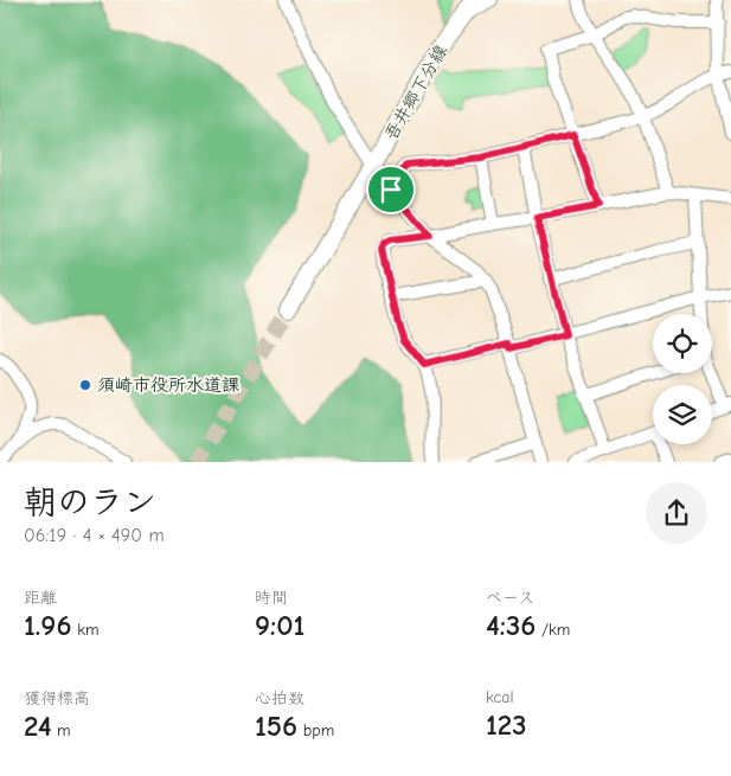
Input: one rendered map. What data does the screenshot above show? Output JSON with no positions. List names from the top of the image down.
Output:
{
  "streets": {
    "main road": ["吾井郷下分線"]
  },
  "places": ["須崎市役所水道課"],
  "page": {
    "heading": ["朝のラン", "06:19 · 4 × 490 m"],
    "stats": [
      ["距離", "1.96 km"],
      ["時間", "9:01"],
      ["ペース", "4:36 /km"],
      ["獲得標高", "24 m"],
      ["心拍数", "156 bpm"],
      ["kcal", "123"]
    ]
  }
}
